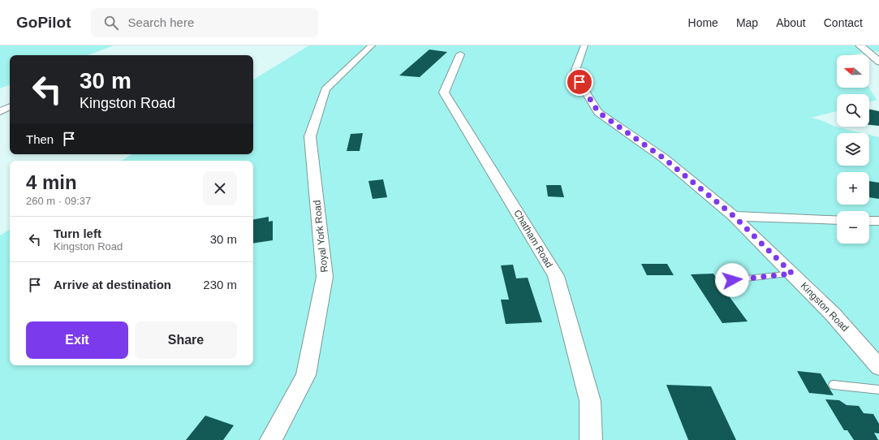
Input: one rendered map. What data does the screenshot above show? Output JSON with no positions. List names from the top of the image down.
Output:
{
  "streets": {
    "street": ["Royal York Road", "Chatham Road", "Kingston Road"]
  },
  "north": "left",
  "page": {
    "header": "GoPilot",
    "search": "Search here",
    "nav": [
      "Home",
      "Map",
      "About",
      "Contact"
    ],
    "map_buttons": ["+", "−"],
    "turn": ["30 m", "Kingston Road"],
    "then": "Then",
    "heading": ["4 min", "260 m · 09:37"],
    "list": [
      {
        "name": "Turn left",
        "note": "Kingston Road",
        "value": "30 m"
      },
      {
        "name": "Arrive at destination",
        "value": "230 m"
      }
    ],
    "buttons": ["Exit", "Share"]
  }
}
